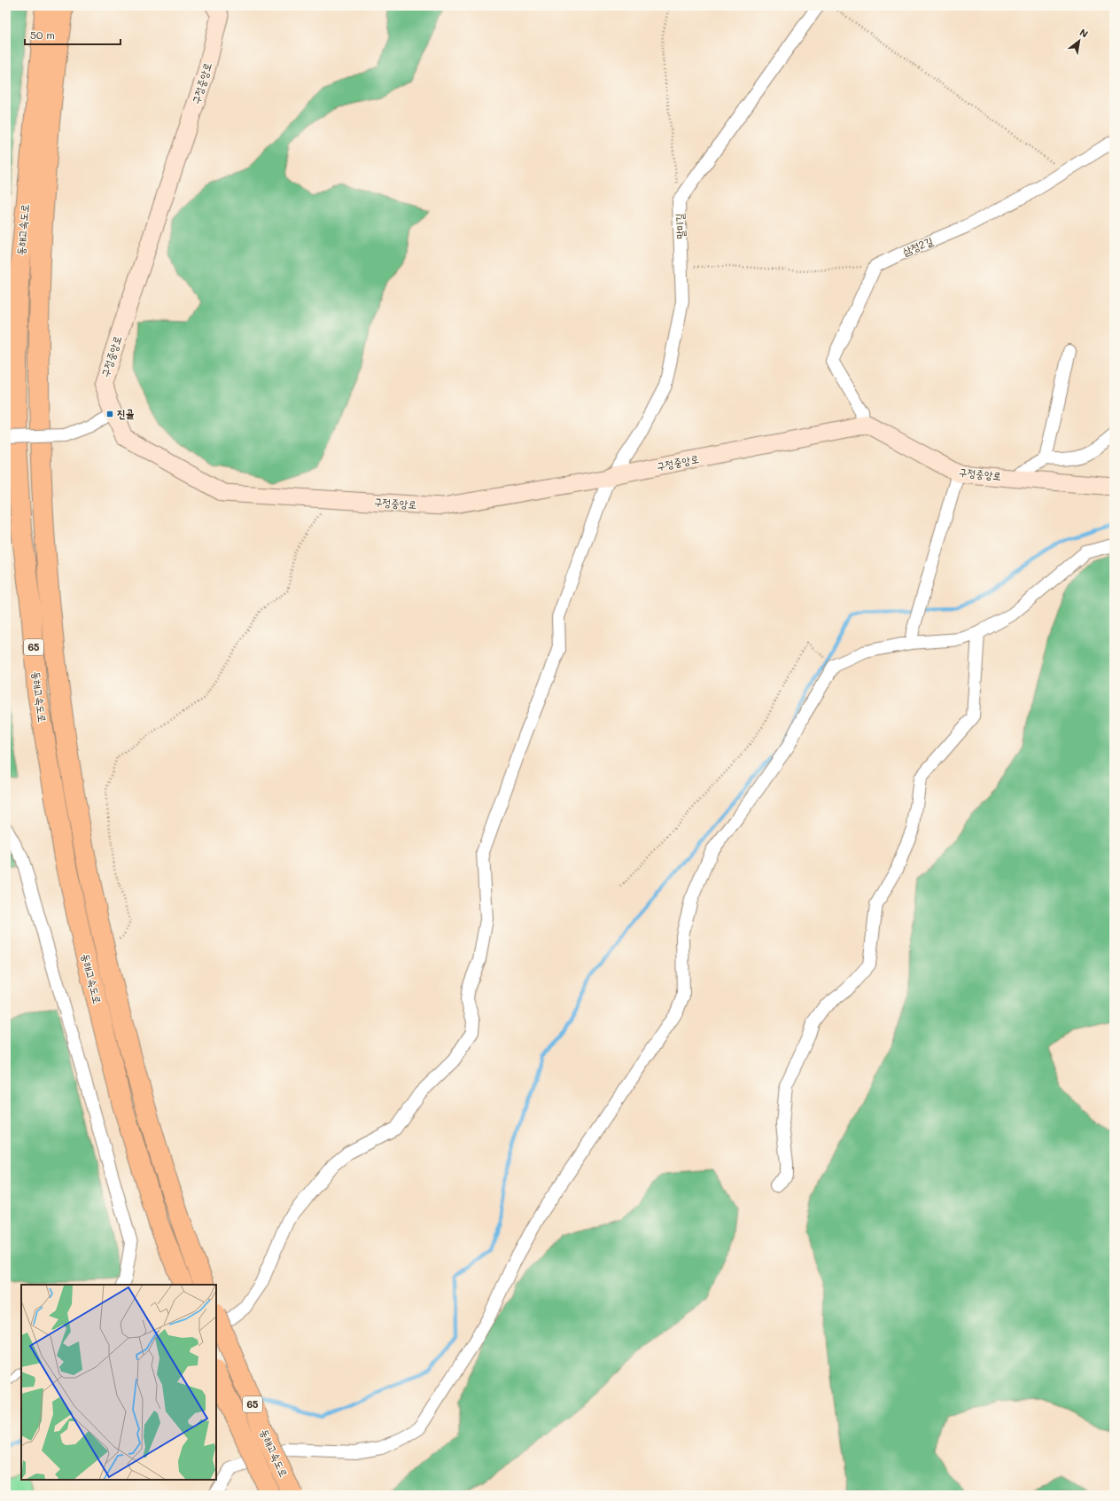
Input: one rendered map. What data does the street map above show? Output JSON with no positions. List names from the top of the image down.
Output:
{
  "streets": {
    "highway": ["동해고속도로", "65"],
    "street": ["구정중앙로", "말미길", "삼정2길"]
  },
  "crossings": [
    ["구정중앙로", "말미길"]
  ],
  "places": {
    "transit": ["진골"]
  },
  "scale_bar": "50 m",
  "north": "top right"
}
